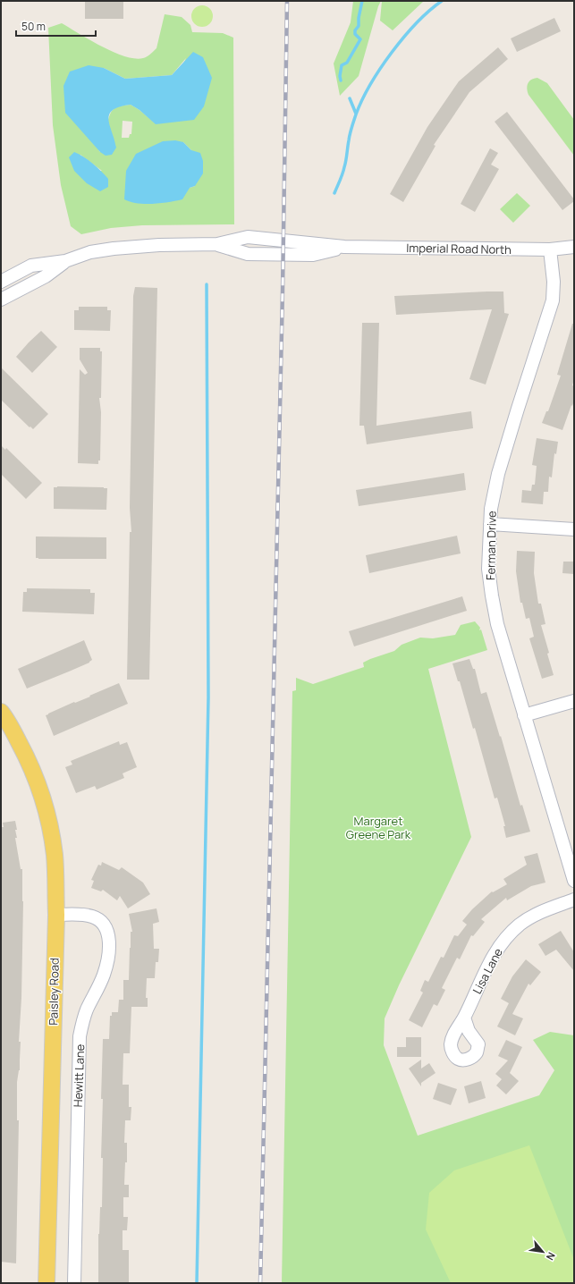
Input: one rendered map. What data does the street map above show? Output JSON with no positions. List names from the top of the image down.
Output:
{
  "streets": {
    "main road": ["Paisley Road"],
    "street": [
      "Imperial Road North",
      "Ferman Drive",
      "Lisa Lane",
      "Hewitt Lane"
    ]
  },
  "crossings": [
    ["Imperial Road North", "Ferman Drive"],
    ["Paisley Road", "Hewitt Lane"]
  ],
  "parks": ["Margaret Greene Park"],
  "scale_bar": "50 m",
  "north": "bottom right"
}
